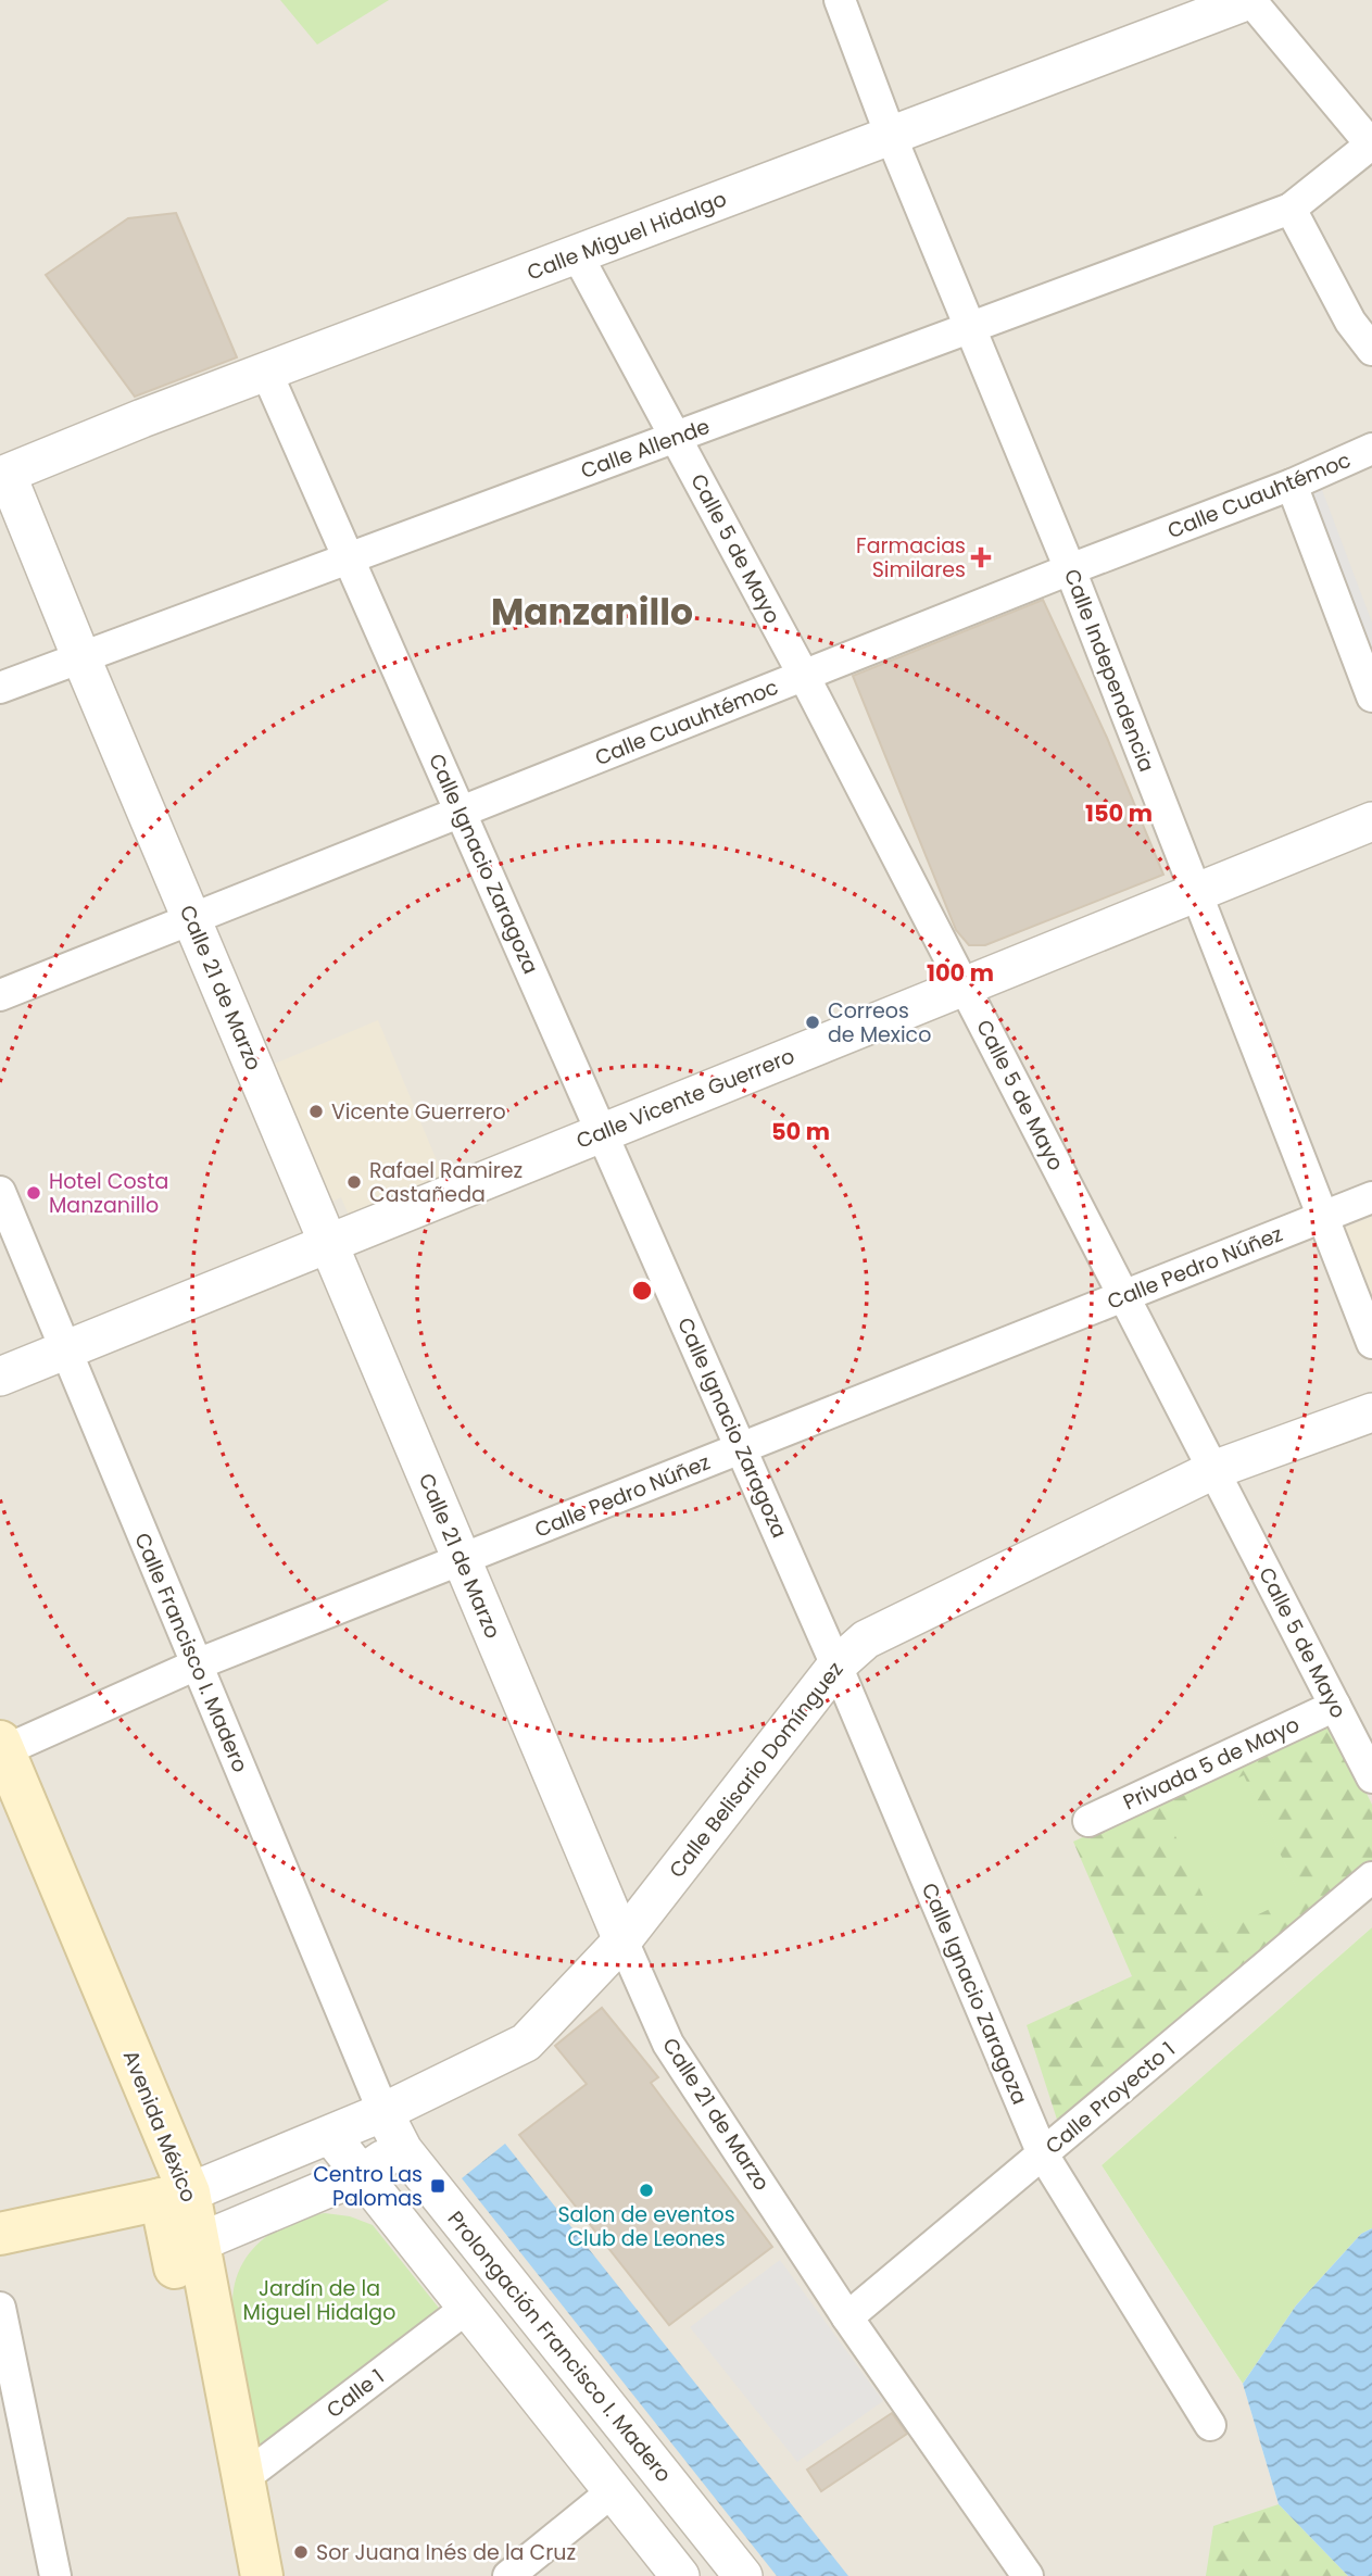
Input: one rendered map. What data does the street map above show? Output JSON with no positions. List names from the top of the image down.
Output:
{
  "streets": {
    "main road": ["Avenida México"],
    "street": [
      "Calle Miguel Hidalgo",
      "Calle Allende",
      "Calle Cuauhtémoc",
      "Calle 5 de Mayo",
      "Calle Independencia",
      "Calle Ignacio Zaragoza",
      "Calle 21 de Marzo",
      "Calle Vicente Guerrero",
      "Calle Pedro Núñez",
      "Calle Francisco I. Madero",
      "Privada 5 de Mayo",
      "Calle Belisario Domínguez",
      "Calle Proyecto 1",
      "Prolongación Francisco I. Madero",
      "Calle 1"
    ]
  },
  "crossings": [
    ["Calle Miguel Hidalgo", "Calle Allende"],
    ["Calle Miguel Hidalgo", "Calle 5 de Mayo"],
    ["Calle Miguel Hidalgo", "Calle Independencia"],
    ["Calle Miguel Hidalgo", "Calle Ignacio Zaragoza"],
    ["Calle Miguel Hidalgo", "Calle 21 de Marzo"],
    ["Calle Allende", "Calle 5 de Mayo"],
    ["Calle Allende", "Calle Independencia"],
    ["Calle Allende", "Calle Ignacio Zaragoza"],
    ["Calle Allende", "Calle 21 de Marzo"],
    ["Calle Cuauhtémoc", "Calle 5 de Mayo"],
    ["Calle Cuauhtémoc", "Calle Independencia"],
    ["Calle Cuauhtémoc", "Calle Ignacio Zaragoza"],
    ["Calle Cuauhtémoc", "Calle 21 de Marzo"],
    ["Calle 5 de Mayo", "Calle Vicente Guerrero"],
    ["Calle 5 de Mayo", "Calle Pedro Núñez"],
    ["Calle 5 de Mayo", "Privada 5 de Mayo"],
    ["Calle 5 de Mayo", "Calle Belisario Domínguez"],
    ["Calle Independencia", "Calle Vicente Guerrero"],
    ["Calle Independencia", "Calle Pedro Núñez"],
    ["Calle Ignacio Zaragoza", "Calle Vicente Guerrero"],
    ["Calle Ignacio Zaragoza", "Calle Pedro Núñez"],
    ["Calle Ignacio Zaragoza", "Calle Belisario Domínguez"],
    ["Calle Ignacio Zaragoza", "Calle Proyecto 1"],
    ["Calle 21 de Marzo", "Calle Vicente Guerrero"],
    ["Calle 21 de Marzo", "Calle Pedro Núñez"],
    ["Calle 21 de Marzo", "Calle Belisario Domínguez"],
    ["Calle 21 de Marzo", "Calle Proyecto 1"],
    ["Calle Vicente Guerrero", "Calle Francisco I. Madero"],
    ["Calle Pedro Núñez", "Calle Francisco I. Madero"],
    ["Calle Pedro Núñez", "Avenida México"],
    ["Calle Francisco I. Madero", "Calle Belisario Domínguez"],
    ["Calle Francisco I. Madero", "Prolongación Francisco I. Madero"],
    ["Calle Belisario Domínguez", "Avenida México"],
    ["Calle Belisario Domínguez", "Prolongación Francisco I. Madero"],
    ["Avenida México", "Calle 1"]
  ],
  "districts": ["Manzanillo"],
  "parks": ["Jardín de la Miguel Hidalgo"],
  "places": {
    "health": ["Farmacias Similares"],
    "other": [
      "Correos de Mexico",
      "Vicente Guerrero",
      "Rafael Ramirez Castañeda",
      "Hotel Costa Manzanillo",
      "Salon de eventos Club de Leones",
      "Sor Juana Inés de la Cruz"
    ],
    "transit": ["Centro Las Palomas"]
  },
  "rings": ["150 m", "100 m", "50 m"]
}
